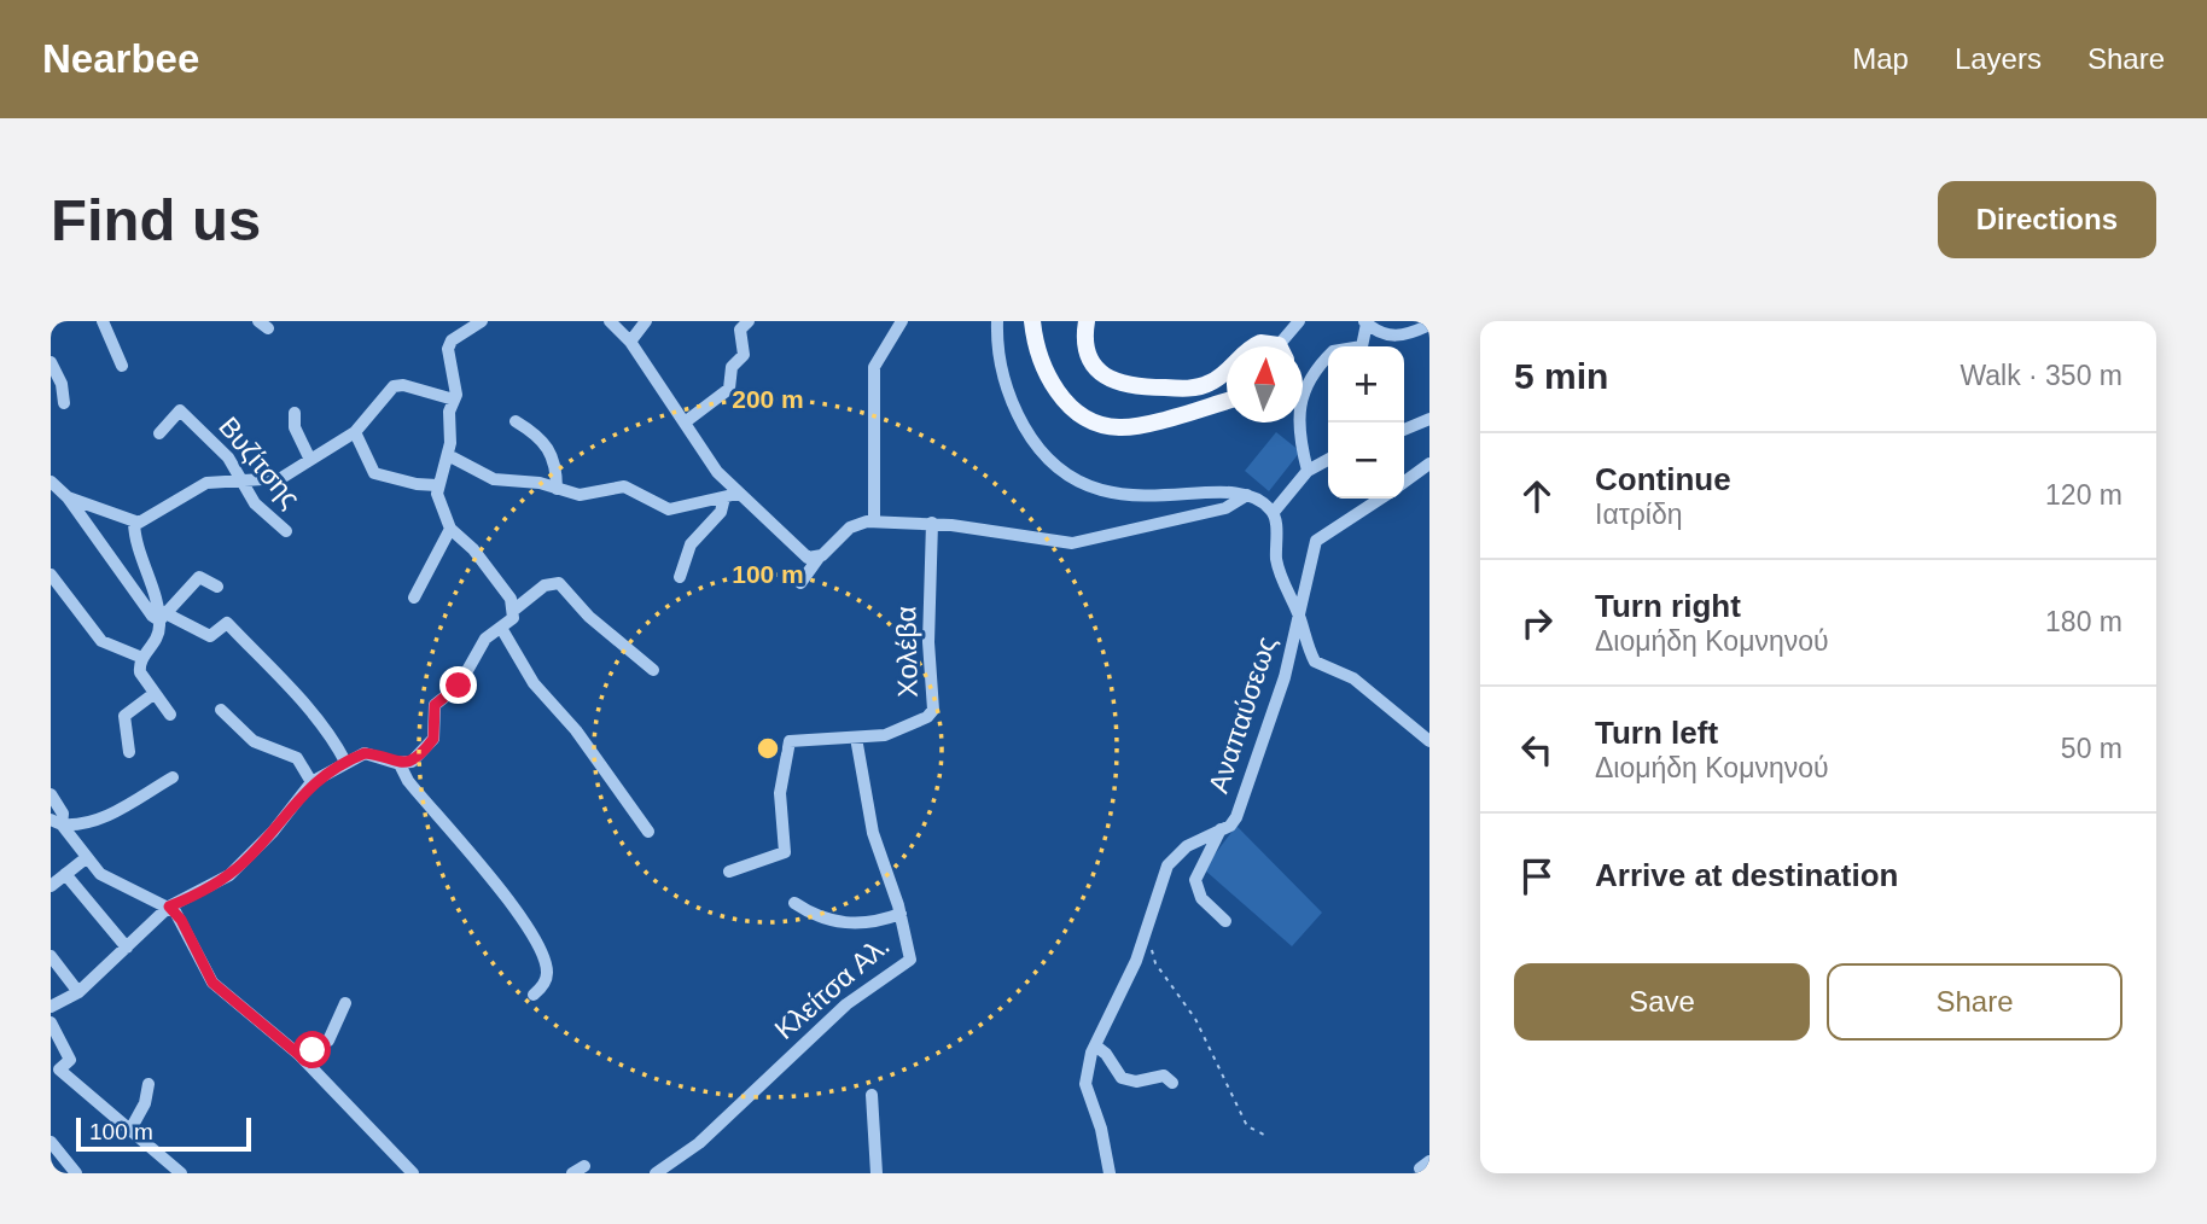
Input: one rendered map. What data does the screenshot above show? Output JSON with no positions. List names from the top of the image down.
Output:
{
  "streets": {
    "street": [
      "Βυζίτσης",
      "Χολέβα",
      "Αναπαύσεως",
      "Κλείτσα Αλ."
    ]
  },
  "crossings": [
    ["Χολέβα", "Κλείτσα Αλ."]
  ],
  "scale_bar": "100 m",
  "north": "top",
  "page": {
    "header": "Nearbee",
    "nav": ["Map", "Layers", "Share"],
    "buttons": [
      "Directions",
      ["Save", "Share"]
    ],
    "title": "Find us",
    "heading": ["5 min", "Walk · 350 m"],
    "map_buttons": ["+", "−"],
    "list": [
      ["Continue", "Ιατρίδη", "120 m"],
      ["Turn right", "Διομήδη Κομνηνού", "180 m"],
      ["Turn left", "Διομήδη Κομνηνού", "50 m"],
      "Arrive at destination"
    ],
    "scale": "100 m"
  },
  "rings": ["200 m", "100 m"]
}
